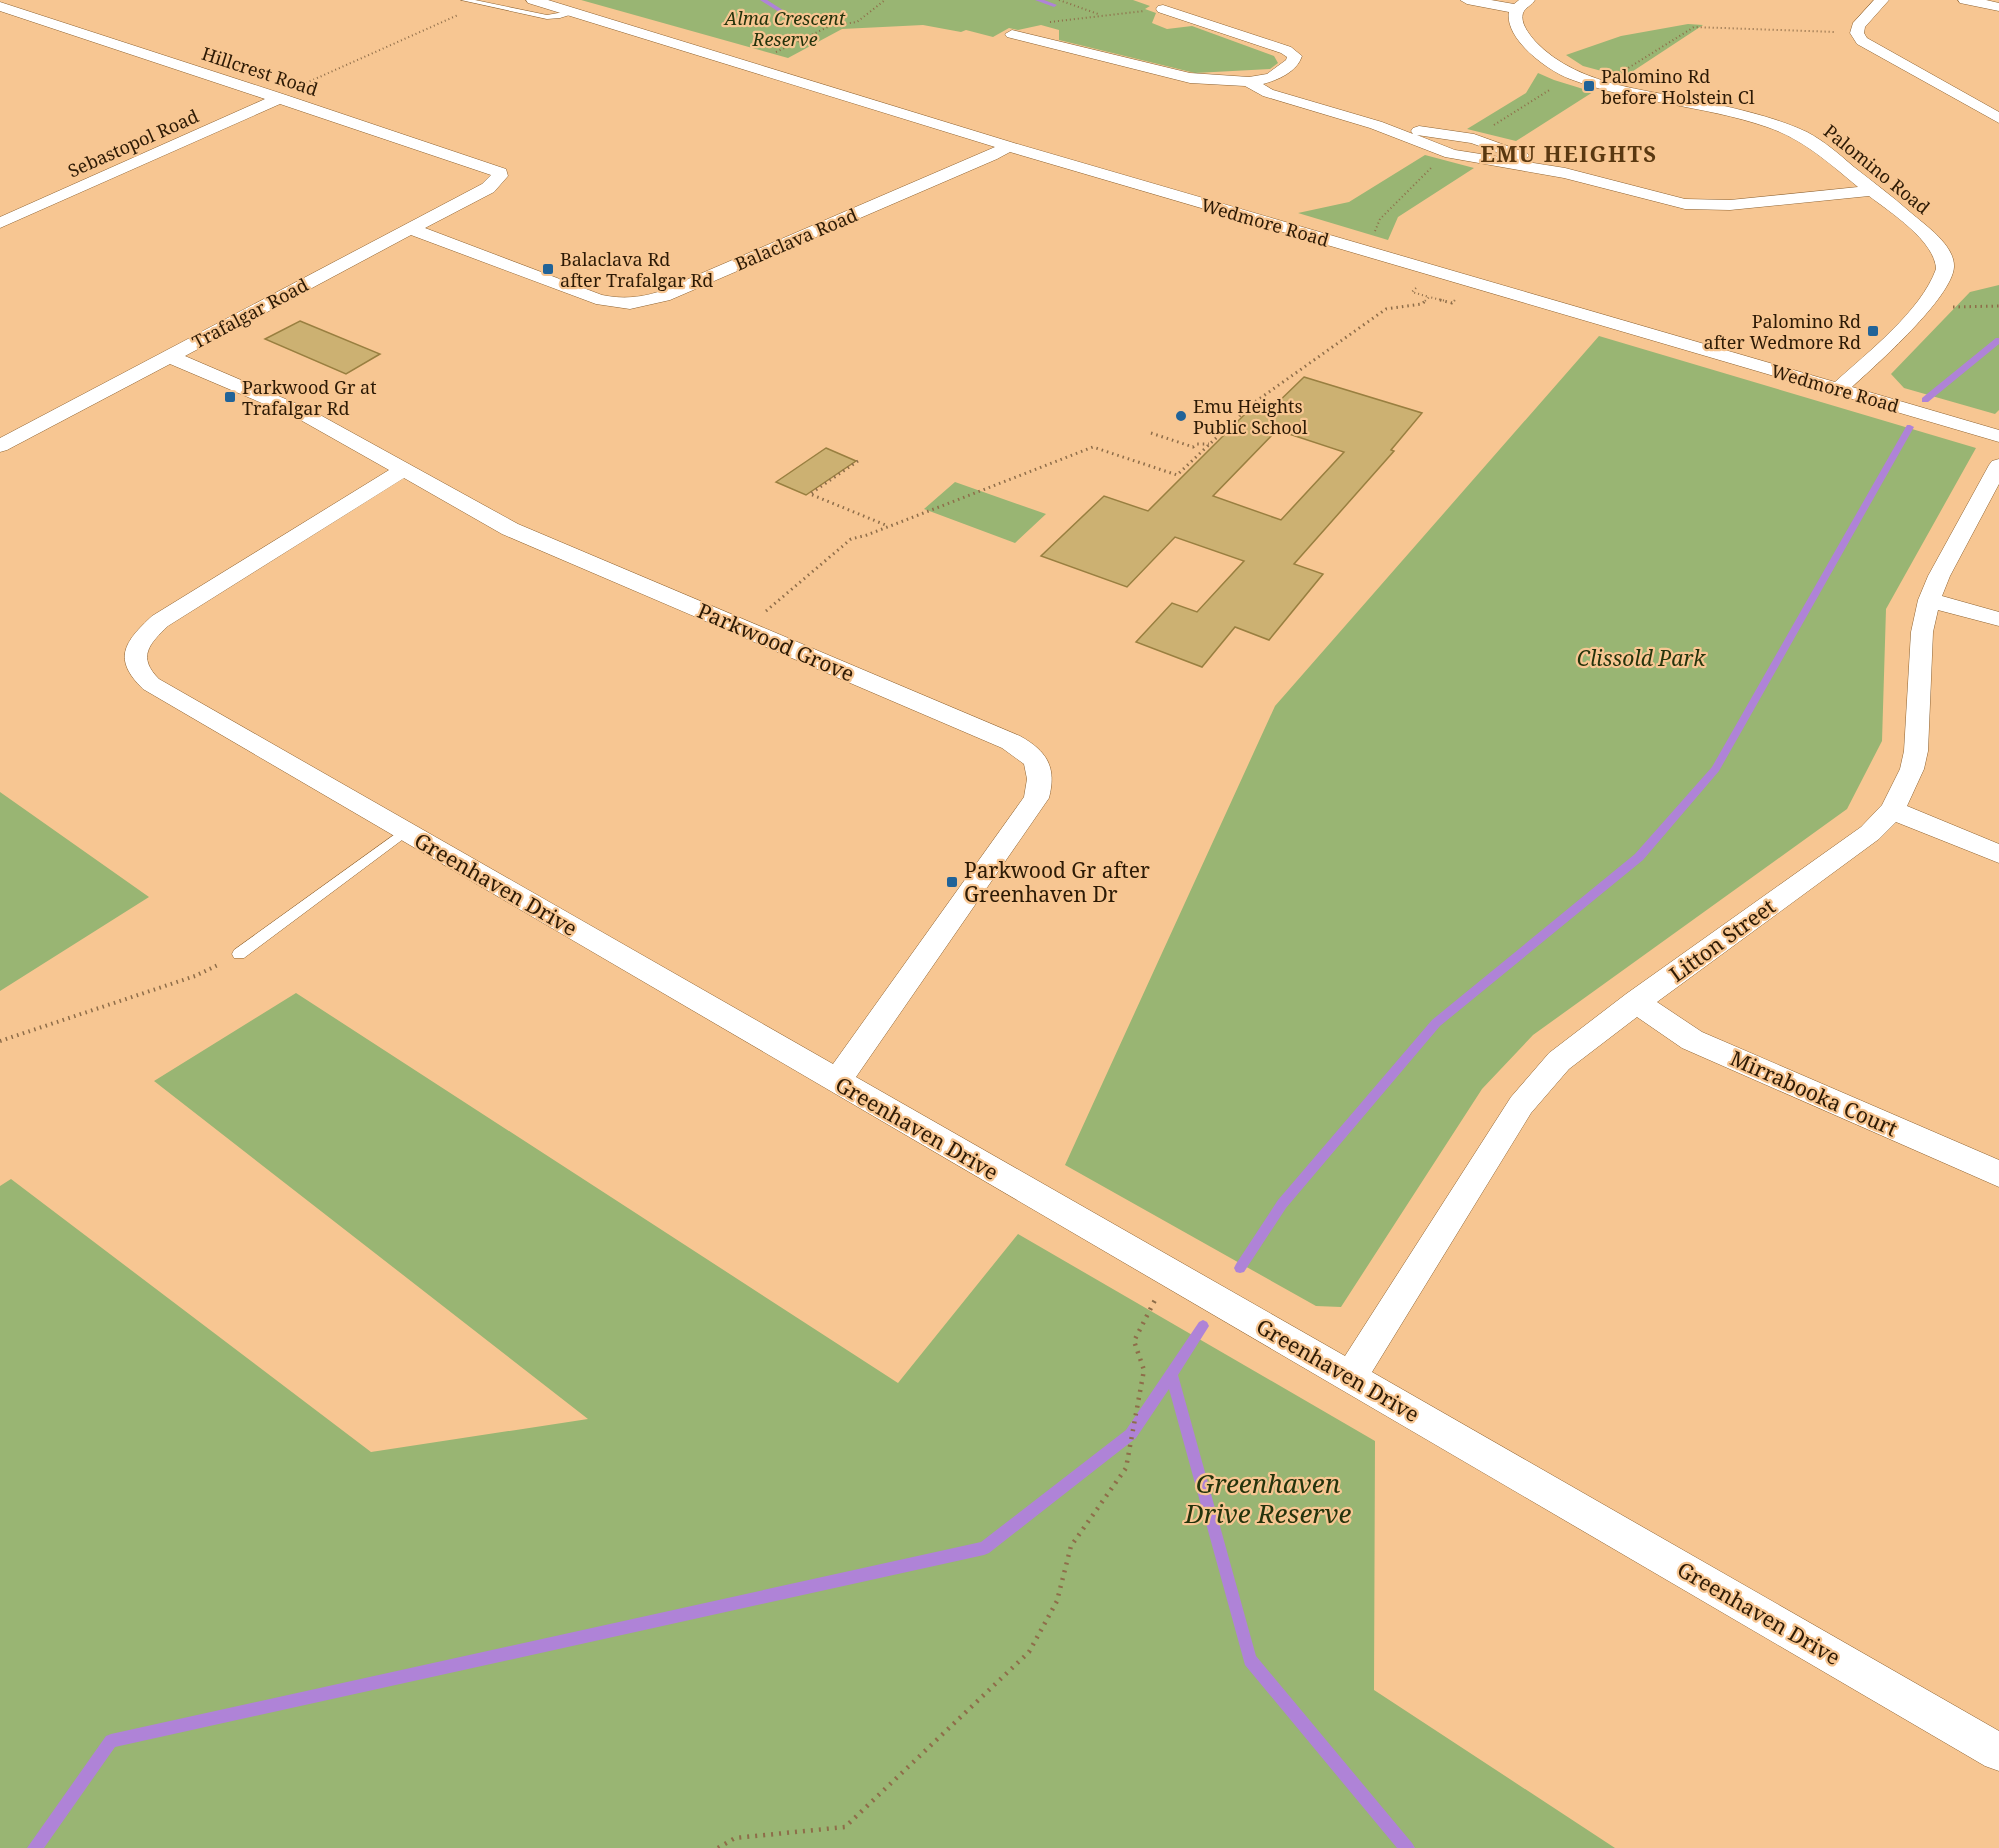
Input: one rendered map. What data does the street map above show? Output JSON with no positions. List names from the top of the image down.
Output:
{
  "streets": {
    "street": [
      "Hillcrest Road",
      "Sebastopol Road",
      "Palomino Road",
      "Wedmore Road",
      "Balaclava Road",
      "Trafalgar Road",
      "Parkwood Grove",
      "Greenhaven Drive",
      "Litton Street",
      "Mirrabooka Court"
    ]
  },
  "crossings": [
    ["Hillcrest Road", "Sebastopol Road"],
    ["Hillcrest Road", "Trafalgar Road"],
    ["Palomino Road", "Wedmore Road"],
    ["Wedmore Road", "Balaclava Road"],
    ["Balaclava Road", "Trafalgar Road"],
    ["Trafalgar Road", "Parkwood Grove"],
    ["Parkwood Grove", "Greenhaven Drive"],
    ["Greenhaven Drive", "Litton Street"],
    ["Litton Street", "Mirrabooka Court"]
  ],
  "districts": ["EMU HEIGHTS"],
  "parks": ["Alma Crescent Reserve", "Clissold Park", "Greenhaven Drive Reserve"],
  "places": {
    "transit": [
      "Palomino Rd before Holstein Cl",
      "Balaclava Rd after Trafalgar Rd",
      "Palomino Rd after Wedmore Rd",
      "Parkwood Gr at Trafalgar Rd",
      "Parkwood Gr after Greenhaven Dr"
    ],
    "other": ["Emu Heights Public School"]
  }
}
